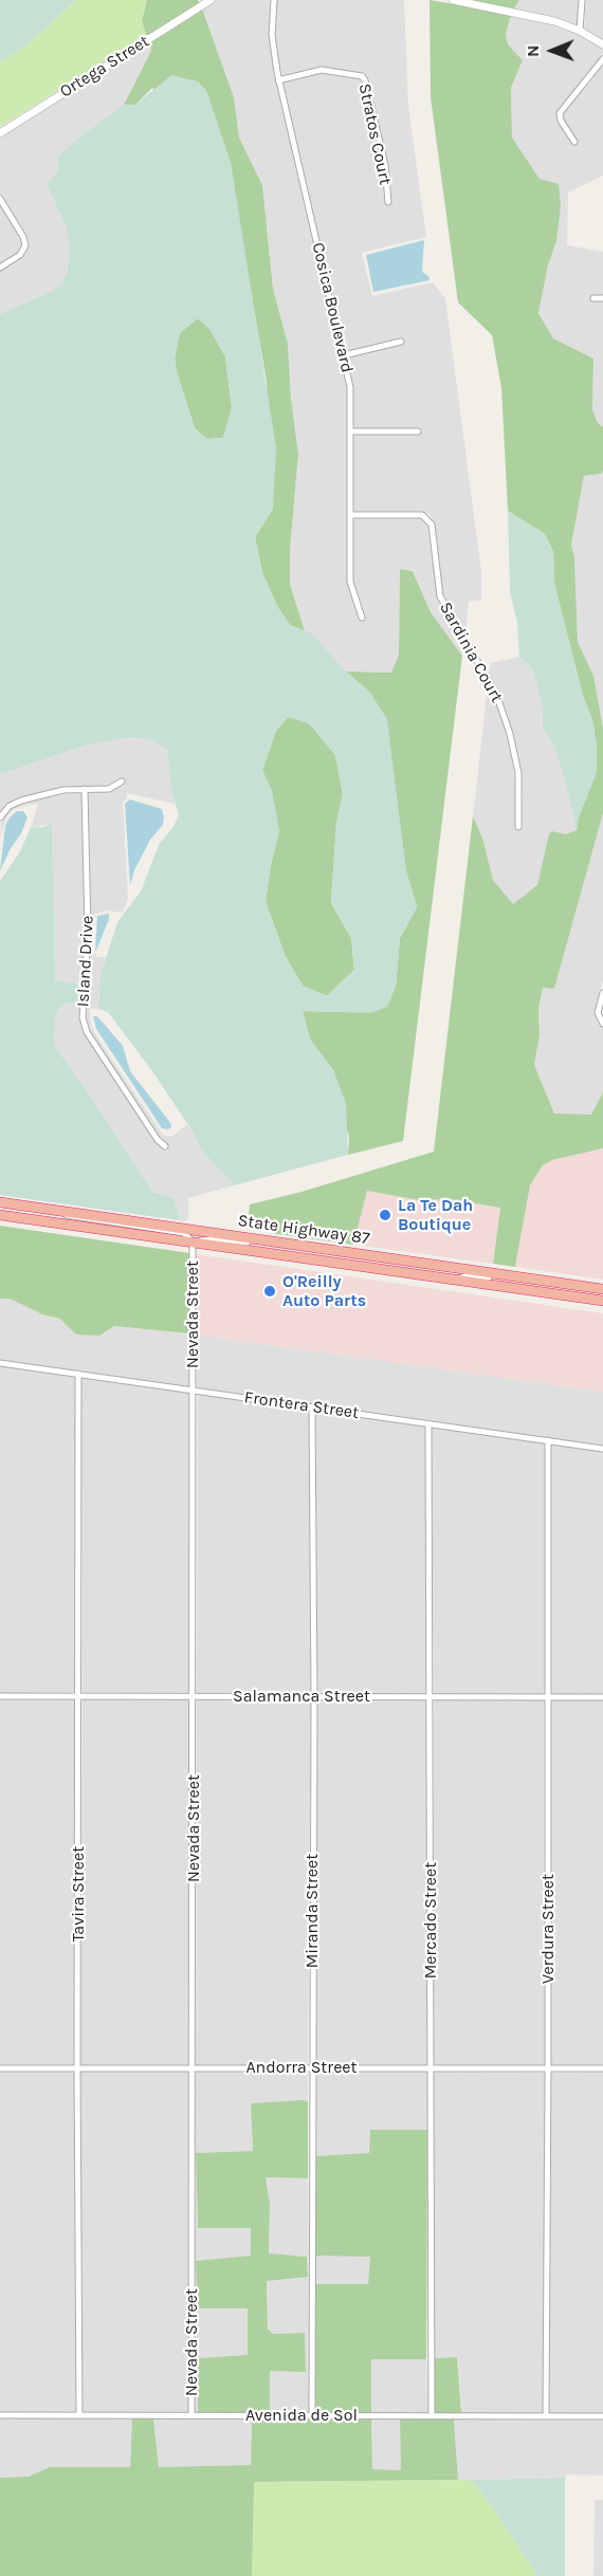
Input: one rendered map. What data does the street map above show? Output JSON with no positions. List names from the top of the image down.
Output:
{
  "streets": {
    "highway": ["State Highway 87"],
    "street": [
      "Ortega Street",
      "Stratos Court",
      "Cosica Boulevard",
      "Sardinia Court",
      "Island Drive",
      "Nevada Street",
      "Frontera Street",
      "Salamanca Street",
      "Tavira Street",
      "Miranda Street",
      "Mercado Street",
      "Verdura Street",
      "Andorra Street",
      "Avenida de Sol"
    ]
  },
  "crossings": [
    ["Stratos Court", "Cosica Boulevard"],
    ["Cosica Boulevard", "Sardinia Court"],
    ["Nevada Street", "Frontera Street"],
    ["Nevada Street", "Salamanca Street"],
    ["Nevada Street", "Andorra Street"],
    ["Nevada Street", "Avenida de Sol"],
    ["Frontera Street", "Tavira Street"],
    ["Frontera Street", "Miranda Street"],
    ["Frontera Street", "Mercado Street"],
    ["Frontera Street", "Verdura Street"],
    ["Salamanca Street", "Tavira Street"],
    ["Salamanca Street", "Miranda Street"],
    ["Salamanca Street", "Mercado Street"],
    ["Salamanca Street", "Verdura Street"],
    ["Tavira Street", "Andorra Street"],
    ["Tavira Street", "Avenida de Sol"],
    ["Miranda Street", "Andorra Street"],
    ["Miranda Street", "Avenida de Sol"],
    ["Mercado Street", "Andorra Street"],
    ["Mercado Street", "Avenida de Sol"],
    ["Verdura Street", "Andorra Street"],
    ["Verdura Street", "Avenida de Sol"]
  ],
  "places": ["La Te Dah Boutique", "O'Reilly Auto Parts"],
  "north": "left"
}
